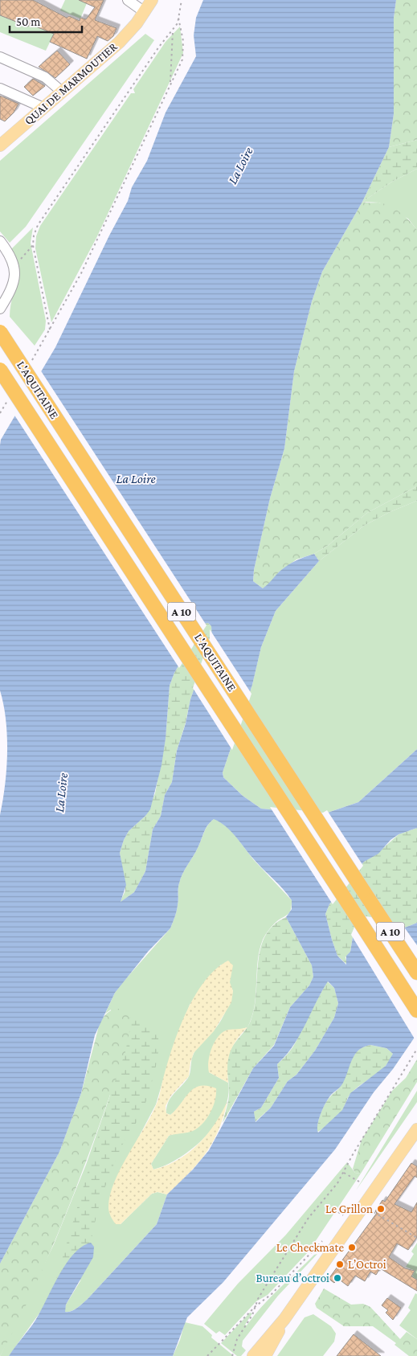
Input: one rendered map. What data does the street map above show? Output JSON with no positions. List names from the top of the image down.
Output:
{
  "streets": {
    "highway": ["L'AQUITAINE", "A 10"],
    "main road": ["QUAI DE MARMOUTIER"]
  },
  "water": ["La Loire"],
  "places": [
    "Le Grillon",
    "Le Checkmate",
    "L’Octroi",
    "Bureau d’octroi"
  ],
  "scale_bar": "50 m"
}
